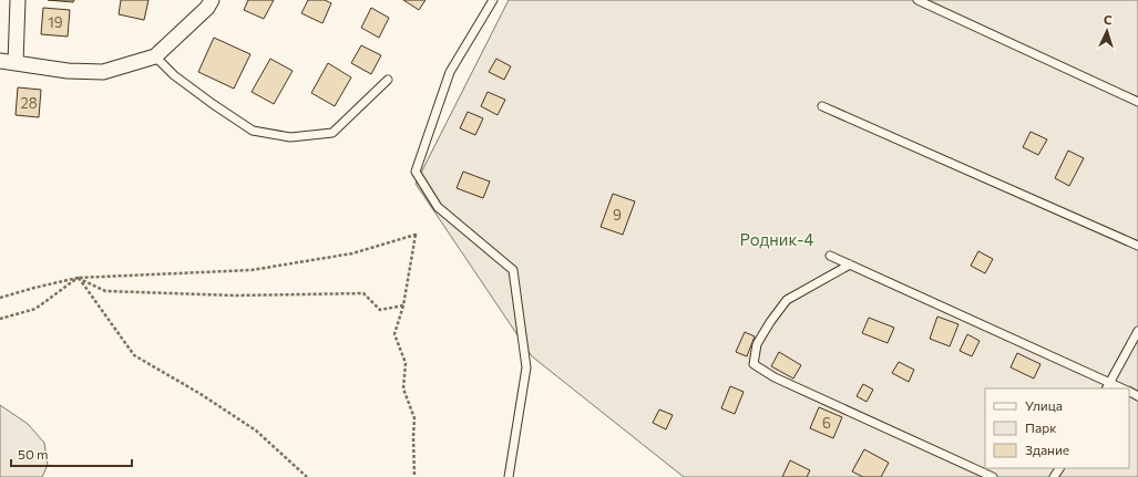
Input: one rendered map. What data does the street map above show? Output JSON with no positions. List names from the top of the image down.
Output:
{
  "parks": ["Родник-4"],
  "house_numbers": [
    "19",
    "28",
    "9",
    "6"
  ],
  "legend": ["Улица", "Парк", "Здание"],
  "scale_bar": "50 m",
  "north": "top"
}
